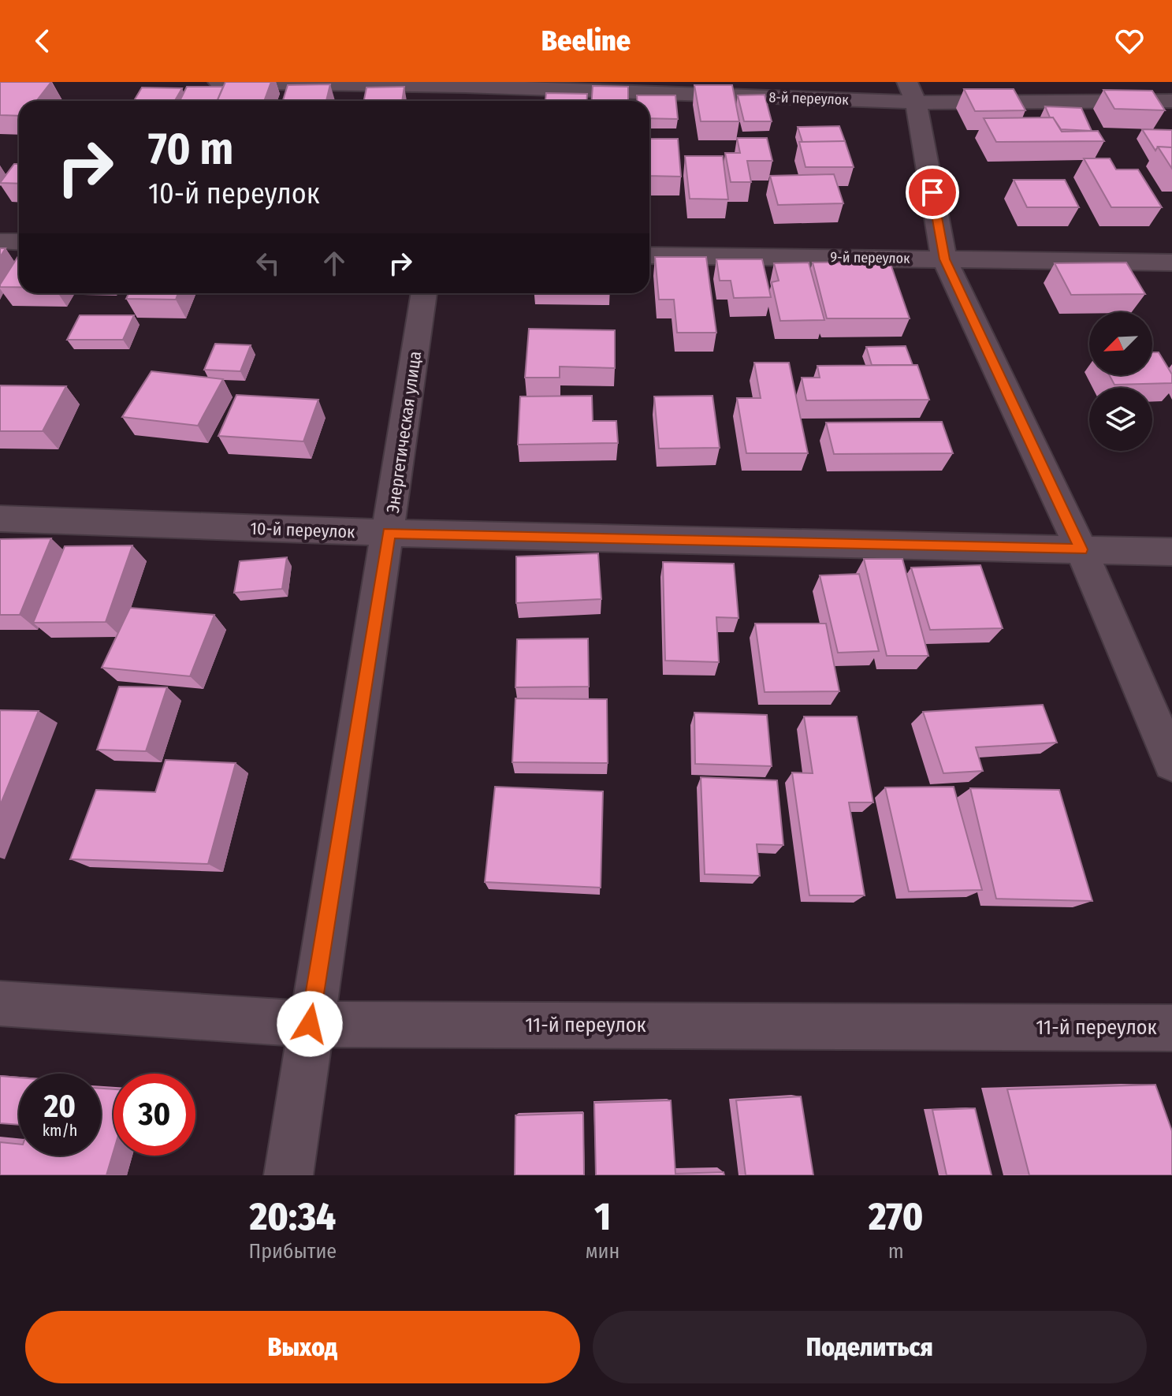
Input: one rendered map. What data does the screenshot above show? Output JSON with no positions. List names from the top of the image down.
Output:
{
  "streets": {
    "street": [
      "8-й переулок",
      "9-й переулок",
      "Энергетическая улица",
      "10-й переулок",
      "11-й переулок"
    ]
  },
  "crossings": [
    ["Энергетическая улица", "10-й переулок"],
    ["Энергетическая улица", "11-й переулок"]
  ],
  "north": "bottom left",
  "page": {
    "header": "Beeline",
    "turn": ["70 m", "10-й переулок"],
    "speed": "20 km/h",
    "limit": "30",
    "eta": [
      "20:34",
      "Прибытие",
      "1",
      "мин",
      "270",
      "m"
    ],
    "buttons": ["Выход", "Поделиться"]
  }
}
